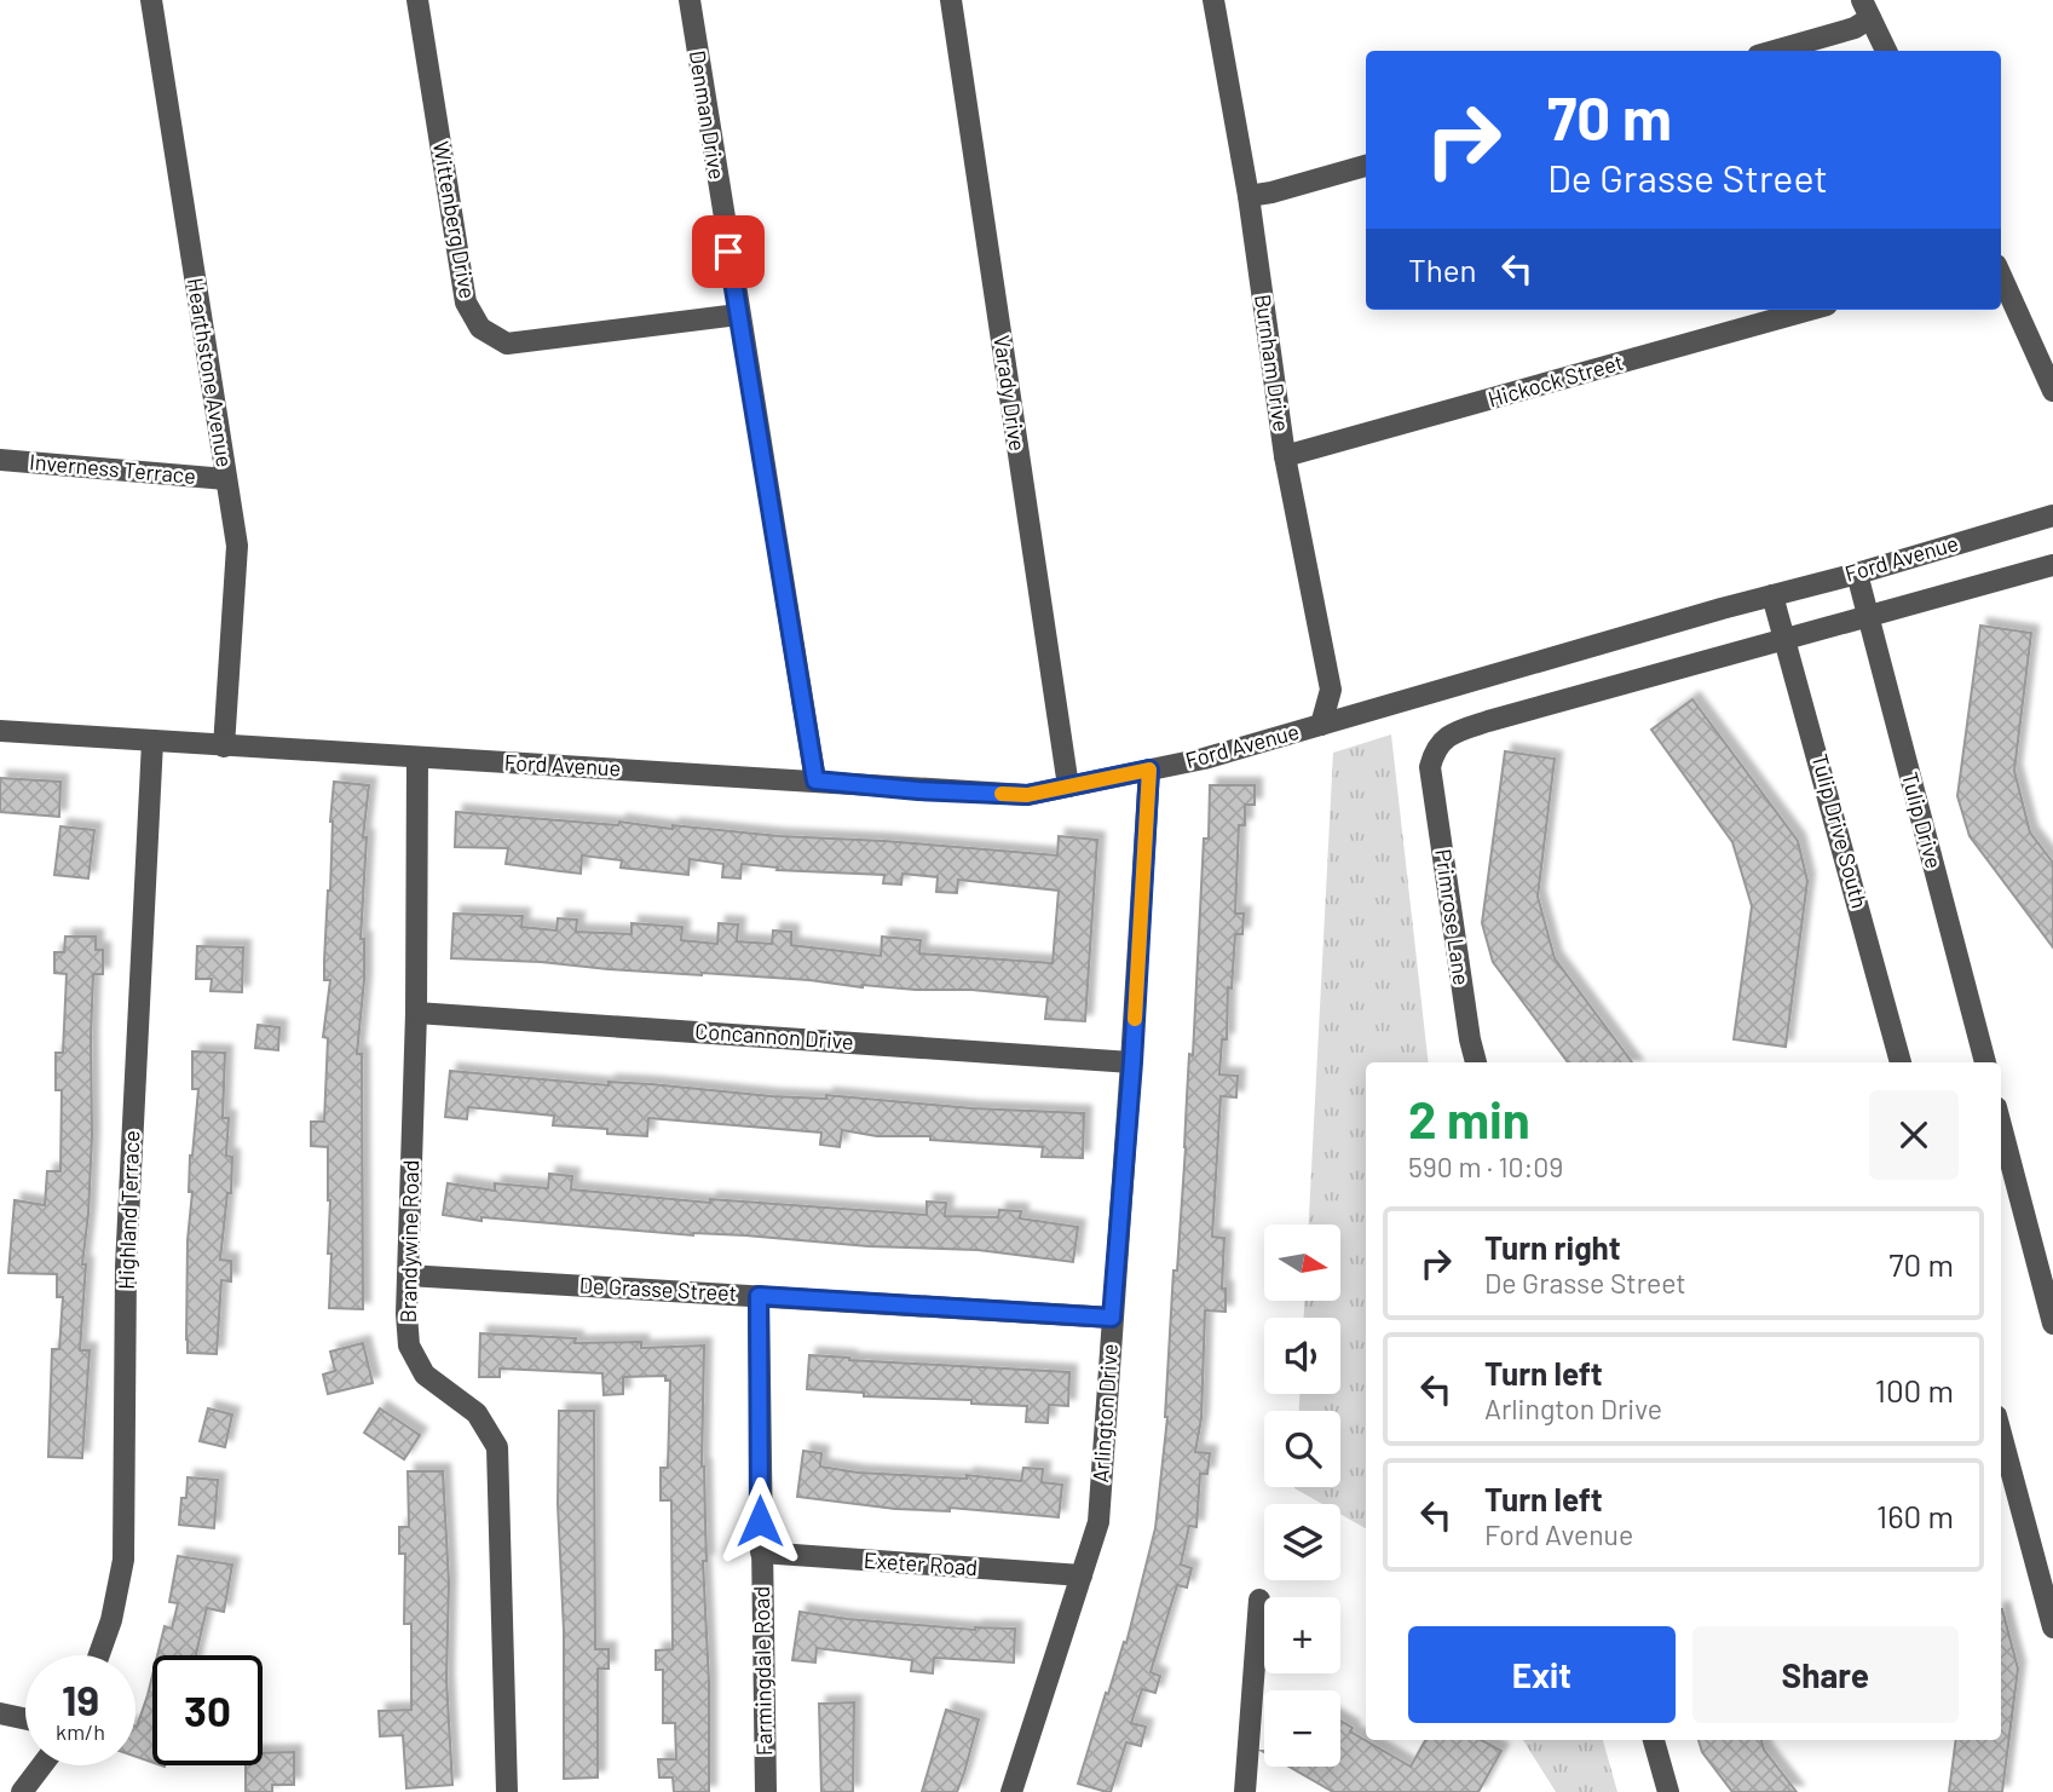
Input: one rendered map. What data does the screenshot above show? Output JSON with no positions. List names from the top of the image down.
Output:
{
  "streets": {
    "street": [
      "Denman Drive",
      "Wittenberg Drive",
      "Burnham Drive",
      "Hearthstone Avenue",
      "Hickock Street",
      "Varady Drive",
      "Inverness Terrace",
      "Ford Avenue",
      "Tulip Drive",
      "Tulip Drive South",
      "Primrose Lane",
      "Concannon Drive",
      "Highland Terrace",
      "Brandywine Road",
      "De Grasse Street",
      "Arlington Drive",
      "Exeter Road",
      "Farmingdale Road"
    ]
  },
  "crossings": [
    ["Denman Drive", "Wittenberg Drive"],
    ["Denman Drive", "Ford Avenue"],
    ["Burnham Drive", "Hickock Street"],
    ["Burnham Drive", "Ford Avenue"],
    ["Hearthstone Avenue", "Inverness Terrace"],
    ["Hearthstone Avenue", "Ford Avenue"],
    ["Varady Drive", "Ford Avenue"],
    ["Ford Avenue", "Tulip Drive"],
    ["Ford Avenue", "Tulip Drive South"],
    ["Ford Avenue", "Highland Terrace"],
    ["Ford Avenue", "Brandywine Road"],
    ["Ford Avenue", "Arlington Drive"],
    ["Tulip Drive South", "Primrose Lane"],
    ["Concannon Drive", "Brandywine Road"],
    ["Concannon Drive", "Arlington Drive"],
    ["Brandywine Road", "De Grasse Street"],
    ["De Grasse Street", "Arlington Drive"],
    ["De Grasse Street", "Farmingdale Road"],
    ["Arlington Drive", "Exeter Road"],
    ["Exeter Road", "Farmingdale Road"]
  ],
  "north": "right",
  "page": {
    "turn": ["70 m", "De Grasse Street"],
    "then": "Then",
    "heading": ["2 min", "590 m · 10:09"],
    "list": [
      {
        "name": "Turn right",
        "note": "De Grasse Street",
        "value": "70 m"
      },
      {
        "name": "Turn left",
        "note": "Arlington Drive",
        "value": "100 m"
      },
      {
        "name": "Turn left",
        "note": "Ford Avenue",
        "value": "160 m"
      }
    ],
    "map_buttons": ["+", "−"],
    "buttons": ["Exit", "Share"],
    "speed": "19 km/h",
    "limit": "30"
  }
}
